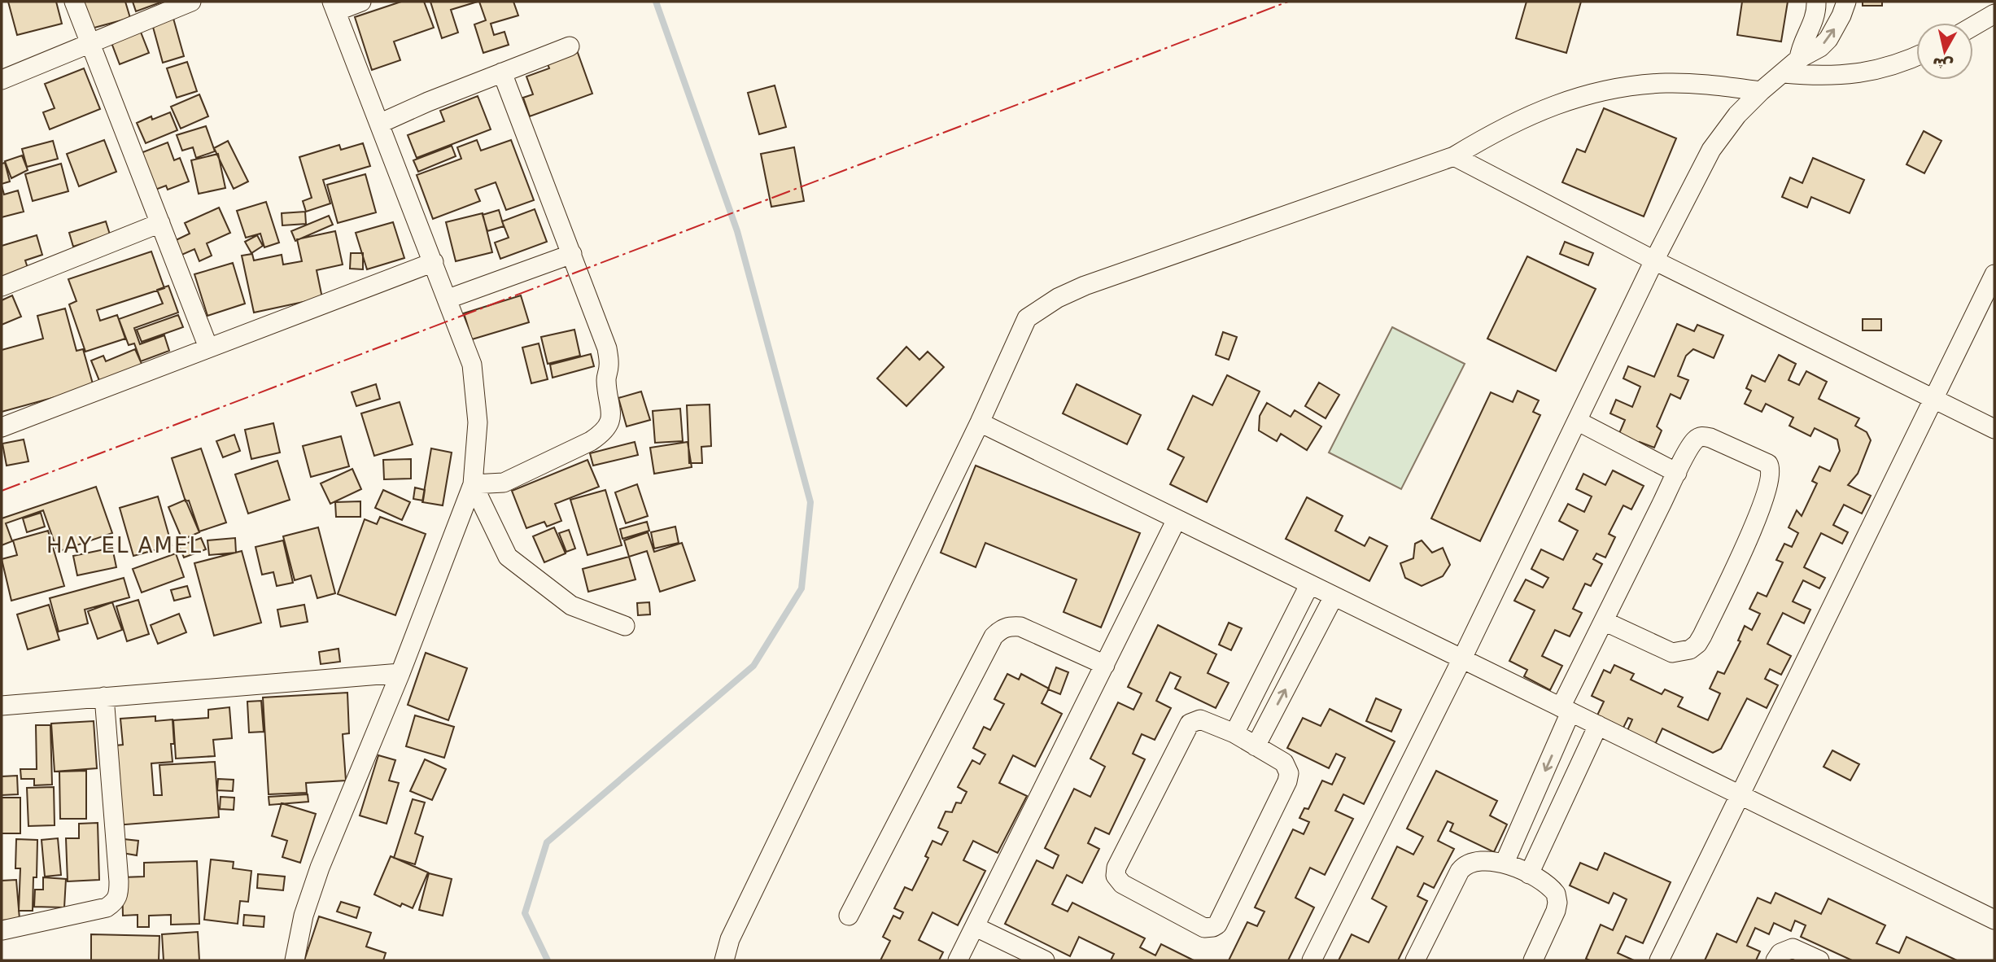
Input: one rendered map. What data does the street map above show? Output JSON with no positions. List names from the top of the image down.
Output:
{
  "districts": ["HAY EL AMEL"],
  "north": "bottom"
}
